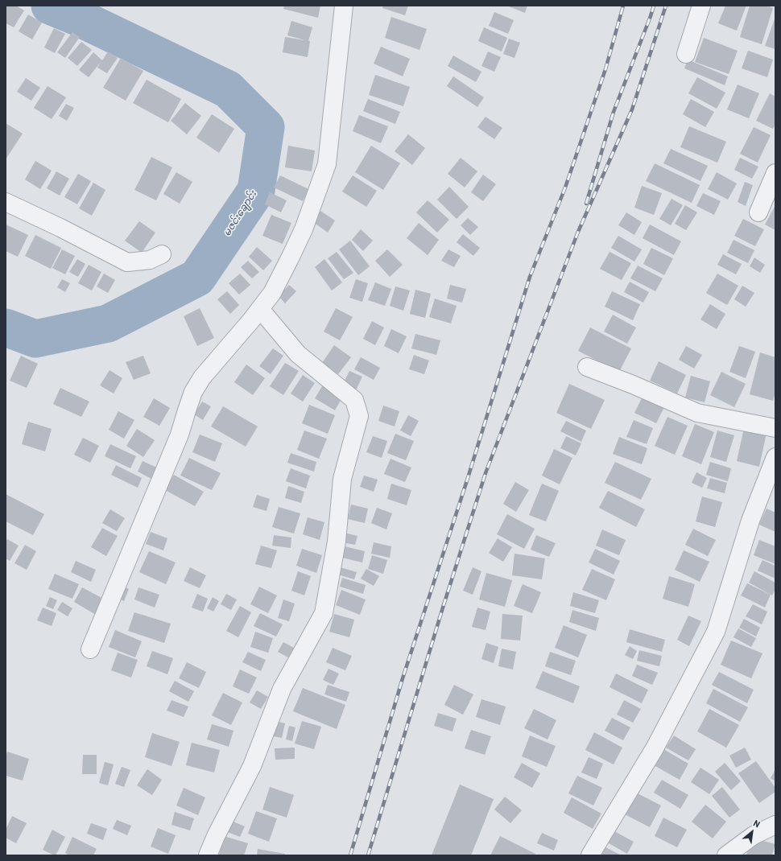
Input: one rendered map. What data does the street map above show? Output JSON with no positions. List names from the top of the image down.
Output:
{
  "water": ["မဇင်းချောင်း"],
  "north": "top right"
}
